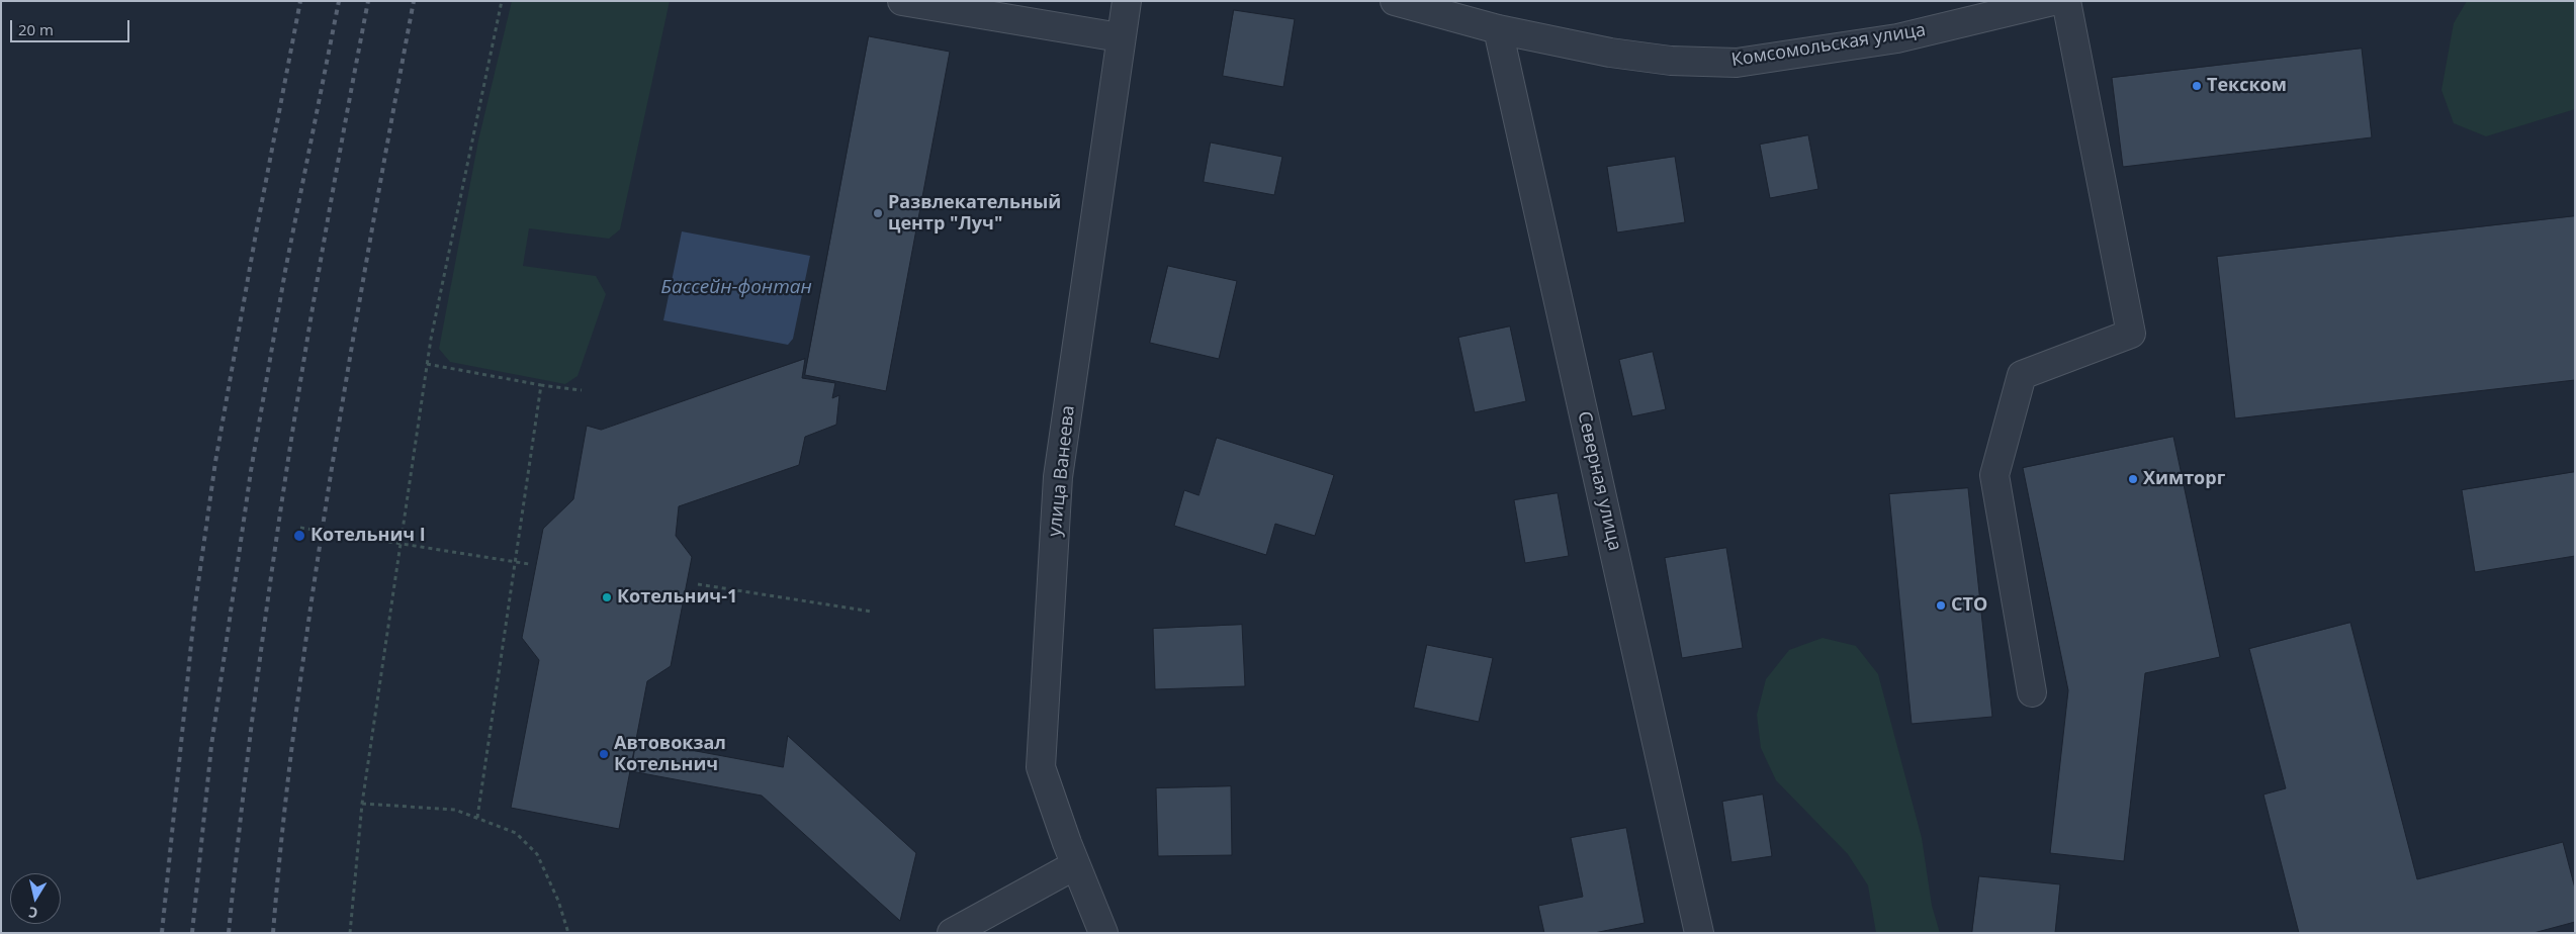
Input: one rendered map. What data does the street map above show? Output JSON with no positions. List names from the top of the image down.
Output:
{
  "streets": {
    "street": ["Комсомольская улица", "улица Ванеева", "Северная улица"]
  },
  "crossings": [
    ["Комсомольская улица", "Северная улица"]
  ],
  "water": ["Бассейн-фонтан"],
  "places": [
    "Текском",
    "Развлекательный центр \"Луч\"",
    "Химторг",
    "Котельнич I",
    "Котельнич-1",
    "СТО",
    "Автовокзал Котельнич"
  ],
  "scale_bar": "20 m",
  "north": "bottom"
}
